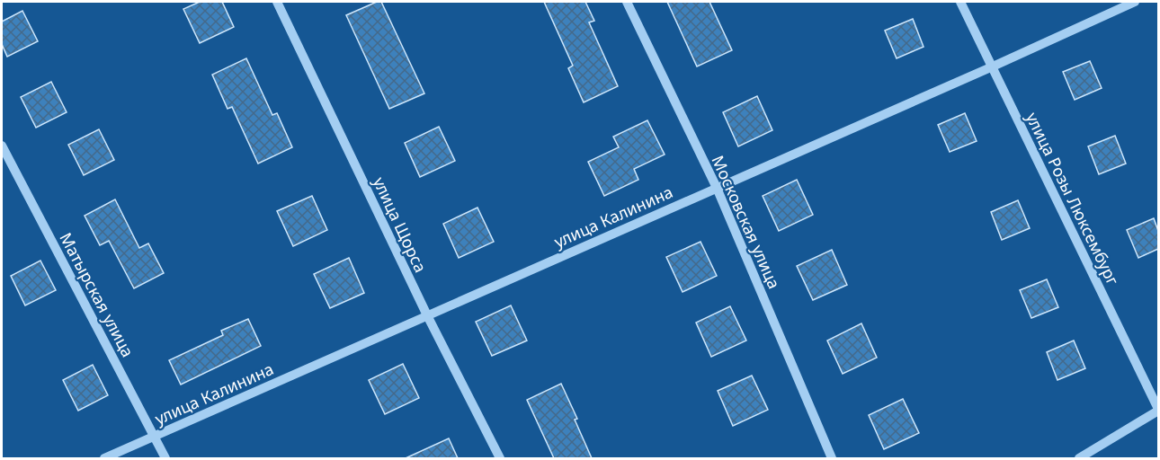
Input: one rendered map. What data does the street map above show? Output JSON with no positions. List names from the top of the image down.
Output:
{
  "streets": {
    "street": [
      "улица Розы Люксембург",
      "улица Калинина",
      "Московская улица",
      "улица Щорса",
      "Матырская улица"
    ]
  },
  "crossings": [
    ["улица Розы Люксембург", "улица Калинина"],
    ["улица Калинина", "Московская улица"],
    ["улица Калинина", "улица Щорса"],
    ["улица Калинина", "Матырская улица"]
  ]
}
